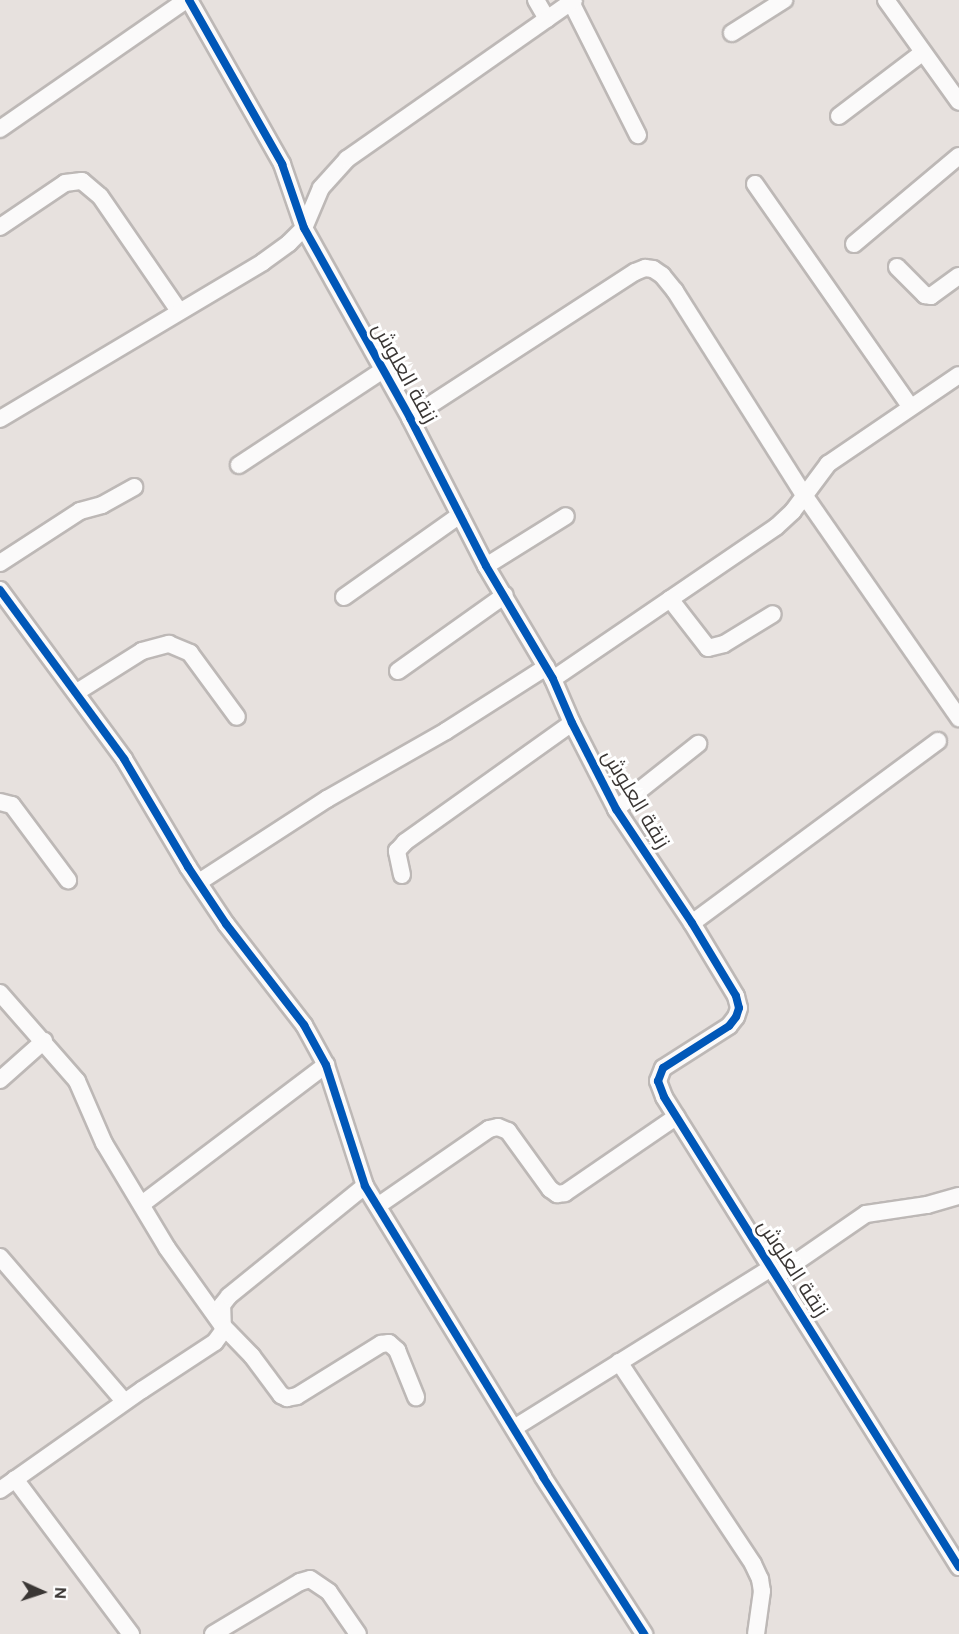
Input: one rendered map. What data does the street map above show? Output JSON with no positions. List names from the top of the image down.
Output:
{
  "streets": {
    "street": ["زنقة العلوش"]
  },
  "north": "right"
}
